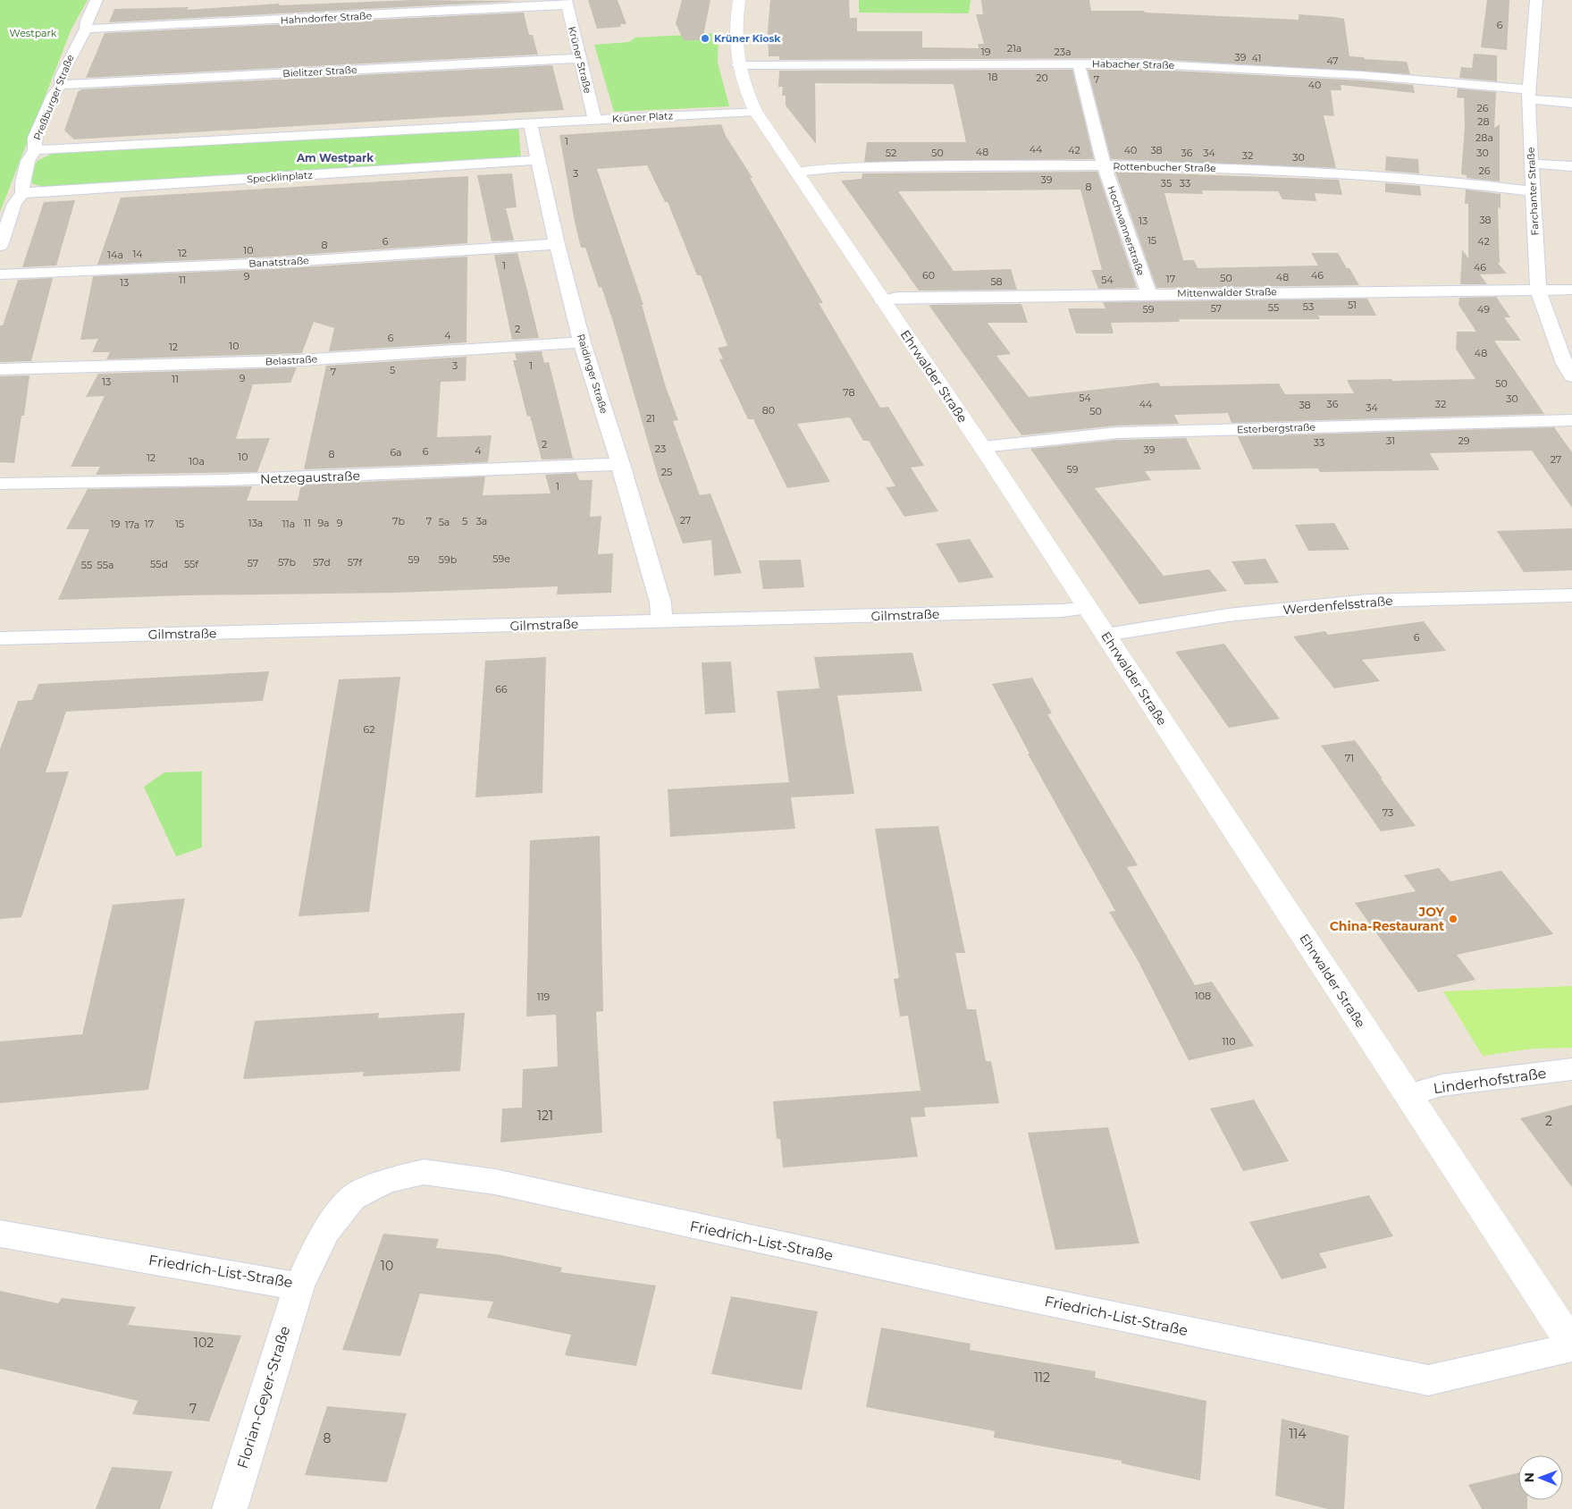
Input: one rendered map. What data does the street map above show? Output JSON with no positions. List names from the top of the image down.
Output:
{
  "streets": {
    "street": [
      "Hahndorfer Straße",
      "Krüner Straße",
      "Habacher Straße",
      "Bielitzer Straße",
      "Preßburger Straße",
      "Krüner Platz",
      "Rottenbucher Straße",
      "Specklinplatz",
      "Farchanter Straße",
      "Hochwannerstraße",
      "Banatstraße",
      "Mittenwalder Straße",
      "Belastraße",
      "Raidinger Straße",
      "Ehrwalder Straße",
      "Esterbergstraße",
      "Netzegaustraße",
      "Werdenfelsstraße",
      "Gilmstraße",
      "Linderhofstraße",
      "Friedrich-List-Straße",
      "Florian-Geyer-Straße"
    ]
  },
  "crossings": [
    ["Hahndorfer Straße", "Krüner Straße"],
    ["Hahndorfer Straße", "Preßburger Straße"],
    ["Krüner Straße", "Bielitzer Straße"],
    ["Krüner Straße", "Krüner Platz"],
    ["Habacher Straße", "Farchanter Straße"],
    ["Habacher Straße", "Hochwannerstraße"],
    ["Habacher Straße", "Ehrwalder Straße"],
    ["Bielitzer Straße", "Preßburger Straße"],
    ["Preßburger Straße", "Specklinplatz"],
    ["Krüner Platz", "Raidinger Straße"],
    ["Krüner Platz", "Ehrwalder Straße"],
    ["Rottenbucher Straße", "Farchanter Straße"],
    ["Rottenbucher Straße", "Hochwannerstraße"],
    ["Rottenbucher Straße", "Ehrwalder Straße"],
    ["Specklinplatz", "Raidinger Straße"],
    ["Farchanter Straße", "Mittenwalder Straße"],
    ["Hochwannerstraße", "Mittenwalder Straße"],
    ["Banatstraße", "Raidinger Straße"],
    ["Mittenwalder Straße", "Ehrwalder Straße"],
    ["Belastraße", "Raidinger Straße"],
    ["Raidinger Straße", "Netzegaustraße"],
    ["Raidinger Straße", "Gilmstraße"],
    ["Ehrwalder Straße", "Esterbergstraße"],
    ["Ehrwalder Straße", "Werdenfelsstraße"],
    ["Ehrwalder Straße", "Gilmstraße"],
    ["Ehrwalder Straße", "Linderhofstraße"],
    ["Ehrwalder Straße", "Friedrich-List-Straße"],
    ["Friedrich-List-Straße", "Florian-Geyer-Straße"]
  ],
  "districts": ["Am Westpark"],
  "parks": ["Westpark"],
  "places": ["Krüner Kiosk", "JOY China-Restaurant"],
  "house_numbers": [
    "6",
    "21a",
    "19",
    "23a",
    "39",
    "41",
    "47",
    "18",
    "20",
    "7",
    "40",
    "26",
    "28",
    "28a",
    "1",
    "44",
    "42",
    "40",
    "38",
    "48",
    "52",
    "50",
    "36",
    "34",
    "30",
    "32",
    "30",
    "26",
    "3",
    "39",
    "35",
    "33",
    "8",
    "38",
    "13",
    "15",
    "6",
    "42",
    "8",
    "10",
    "12",
    "14",
    "14a",
    "1",
    "46",
    "60",
    "46",
    "9",
    "48",
    "50",
    "17",
    "11",
    "54",
    "58",
    "13",
    "51",
    "53",
    "55",
    "57",
    "59",
    "49",
    "2",
    "4",
    "6",
    "10",
    "12",
    "48",
    "3",
    "1",
    "5",
    "7",
    "9",
    "11",
    "13",
    "50",
    "78",
    "54",
    "30",
    "44",
    "36",
    "32",
    "38",
    "34",
    "80",
    "50",
    "21",
    "31",
    "29",
    "33",
    "2",
    "23",
    "39",
    "4",
    "6",
    "6a",
    "8",
    "10",
    "12",
    "27",
    "10a",
    "59",
    "25",
    "1",
    "27",
    "7b",
    "7",
    "5",
    "3a",
    "5a",
    "13a",
    "11",
    "9a",
    "9",
    "19",
    "17",
    "15",
    "11a",
    "17a",
    "59e",
    "59",
    "59b",
    "57b",
    "57d",
    "57f",
    "57",
    "55d",
    "55f",
    "55",
    "55a",
    "6",
    "66",
    "62",
    "71",
    "73",
    "108",
    "119",
    "110",
    "121",
    "2",
    "10",
    "102",
    "112",
    "7",
    "114",
    "8"
  ],
  "north": "left"
}
